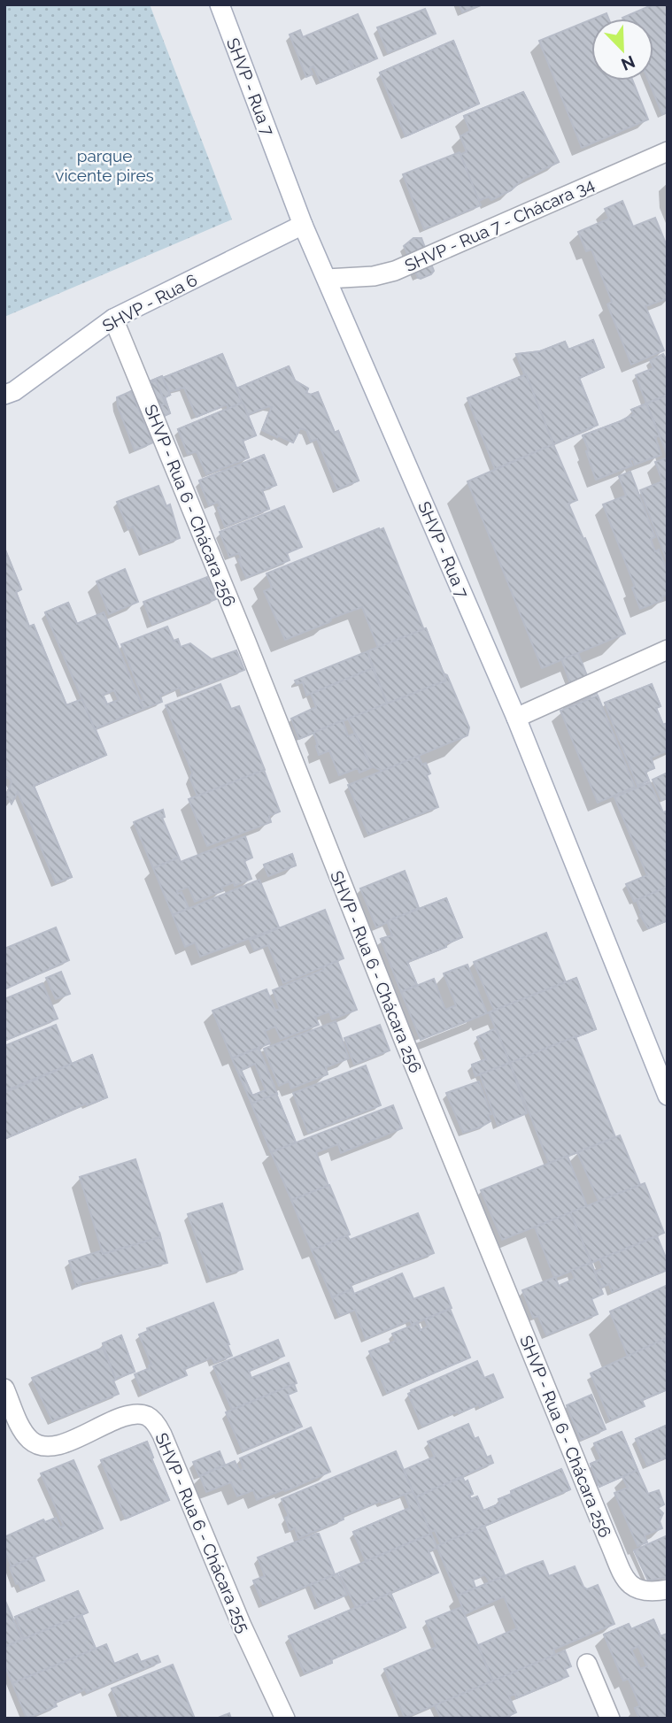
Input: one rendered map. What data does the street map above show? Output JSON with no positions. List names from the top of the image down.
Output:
{
  "streets": {
    "street": [
      "SHVP - Rua 7",
      "SHVP - Rua 7 - Chácara 34",
      "SHVP - Rua 6",
      "SHVP - Rua 6 - Chácara 256",
      "SHVP - Rua 6 - Chácara 255"
    ]
  },
  "crossings": [
    ["SHVP - Rua 7", "SHVP - Rua 7 - Chácara 34"],
    ["SHVP - Rua 7", "SHVP - Rua 6"],
    ["SHVP - Rua 6", "SHVP - Rua 6 - Chácara 256"]
  ],
  "parks": ["parque vicente pires"],
  "north": "bottom right"
}
